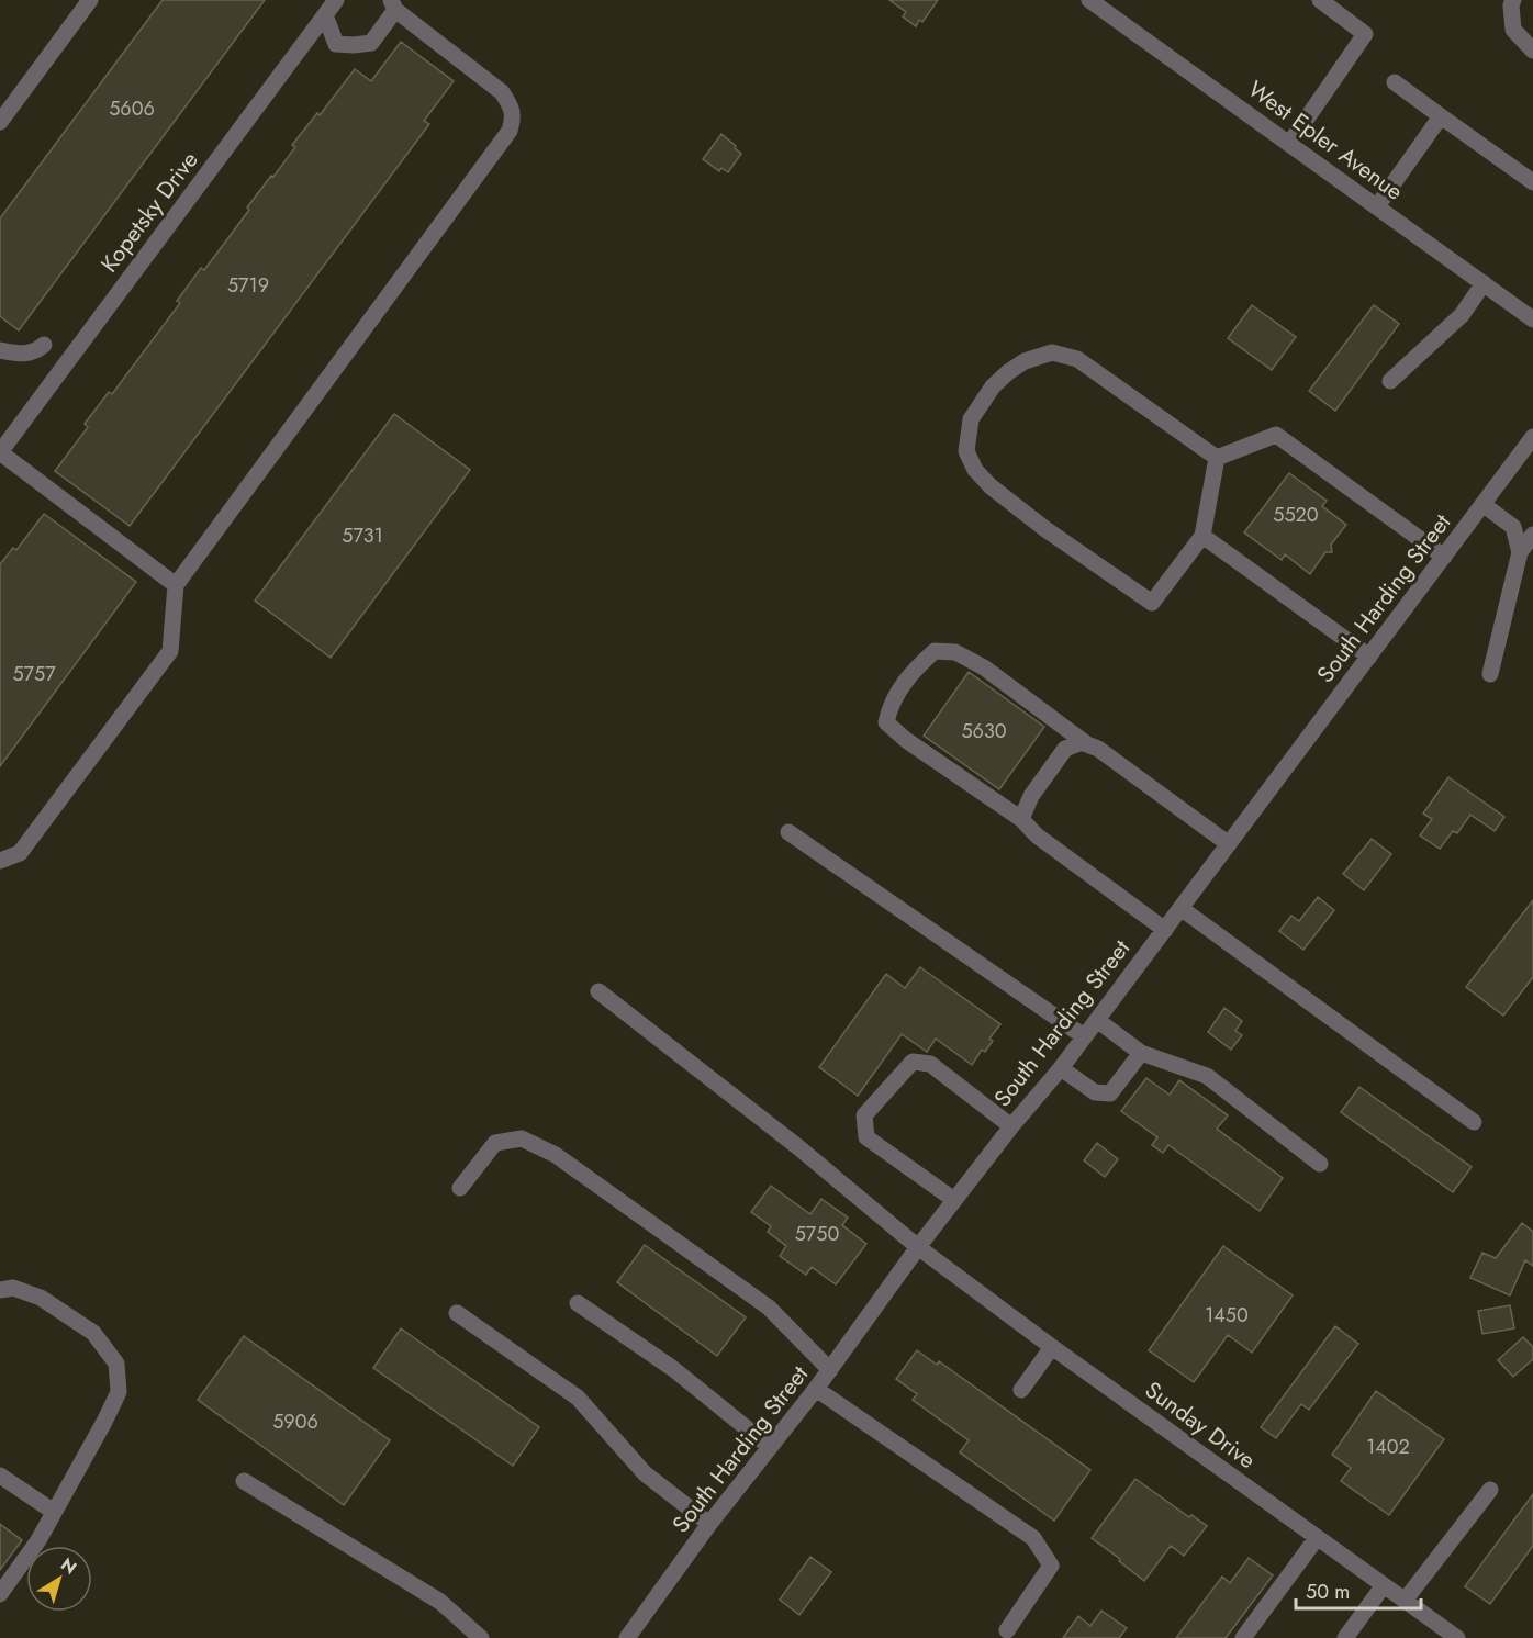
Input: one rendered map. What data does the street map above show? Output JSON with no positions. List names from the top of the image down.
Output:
{
  "streets": {
    "street": [
      "West Epler Avenue",
      "Kopetsky Drive",
      "South Harding Street",
      "Sunday Drive"
    ]
  },
  "crossings": [
    ["South Harding Street", "Sunday Drive"]
  ],
  "house_numbers": [
    "5606",
    "5719",
    "5520",
    "5731",
    "5757",
    "5630",
    "5750",
    "1450",
    "5906",
    "1402"
  ],
  "scale_bar": "50 m",
  "north": "top right"
}
